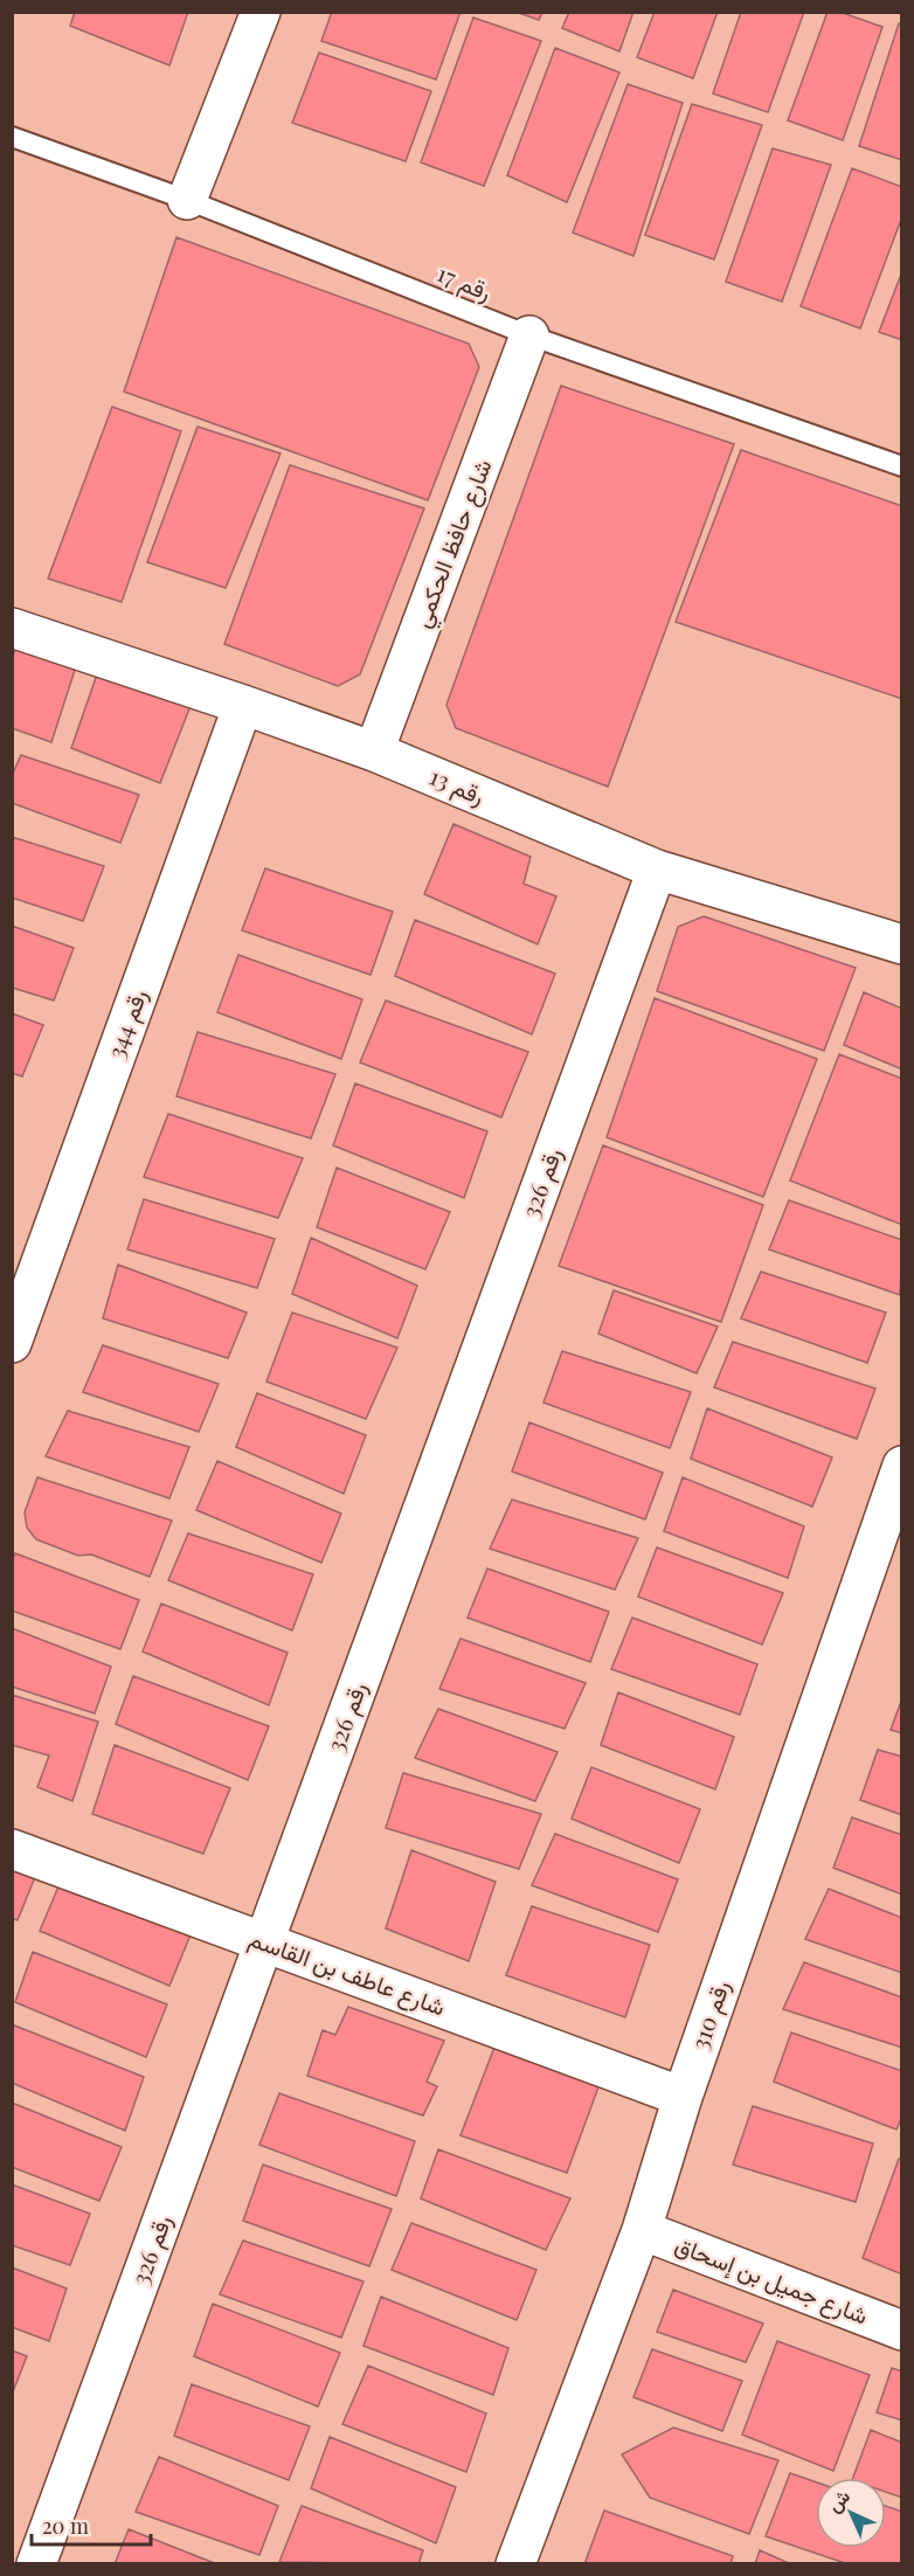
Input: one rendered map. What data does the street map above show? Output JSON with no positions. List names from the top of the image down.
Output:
{
  "streets": {
    "street": [
      "شارع حافظ الحكمي",
      "رقم 13",
      "رقم 344",
      "رقم 326",
      "شارع عاطف بن القاسم",
      "رقم 310",
      "شارع جميل بن إسحاق"
    ],
    "lane": ["رقم 17"]
  },
  "crossings": [
    ["رقم 17", "شارع حافظ الحكمي"],
    ["شارع حافظ الحكمي", "رقم 13"],
    ["رقم 13", "رقم 344"],
    ["رقم 13", "رقم 326"],
    ["رقم 326", "شارع عاطف بن القاسم"],
    ["شارع عاطف بن القاسم", "رقم 310"],
    ["رقم 310", "شارع جميل بن إسحاق"]
  ],
  "scale_bar": "20 m",
  "north": "top left"
}
